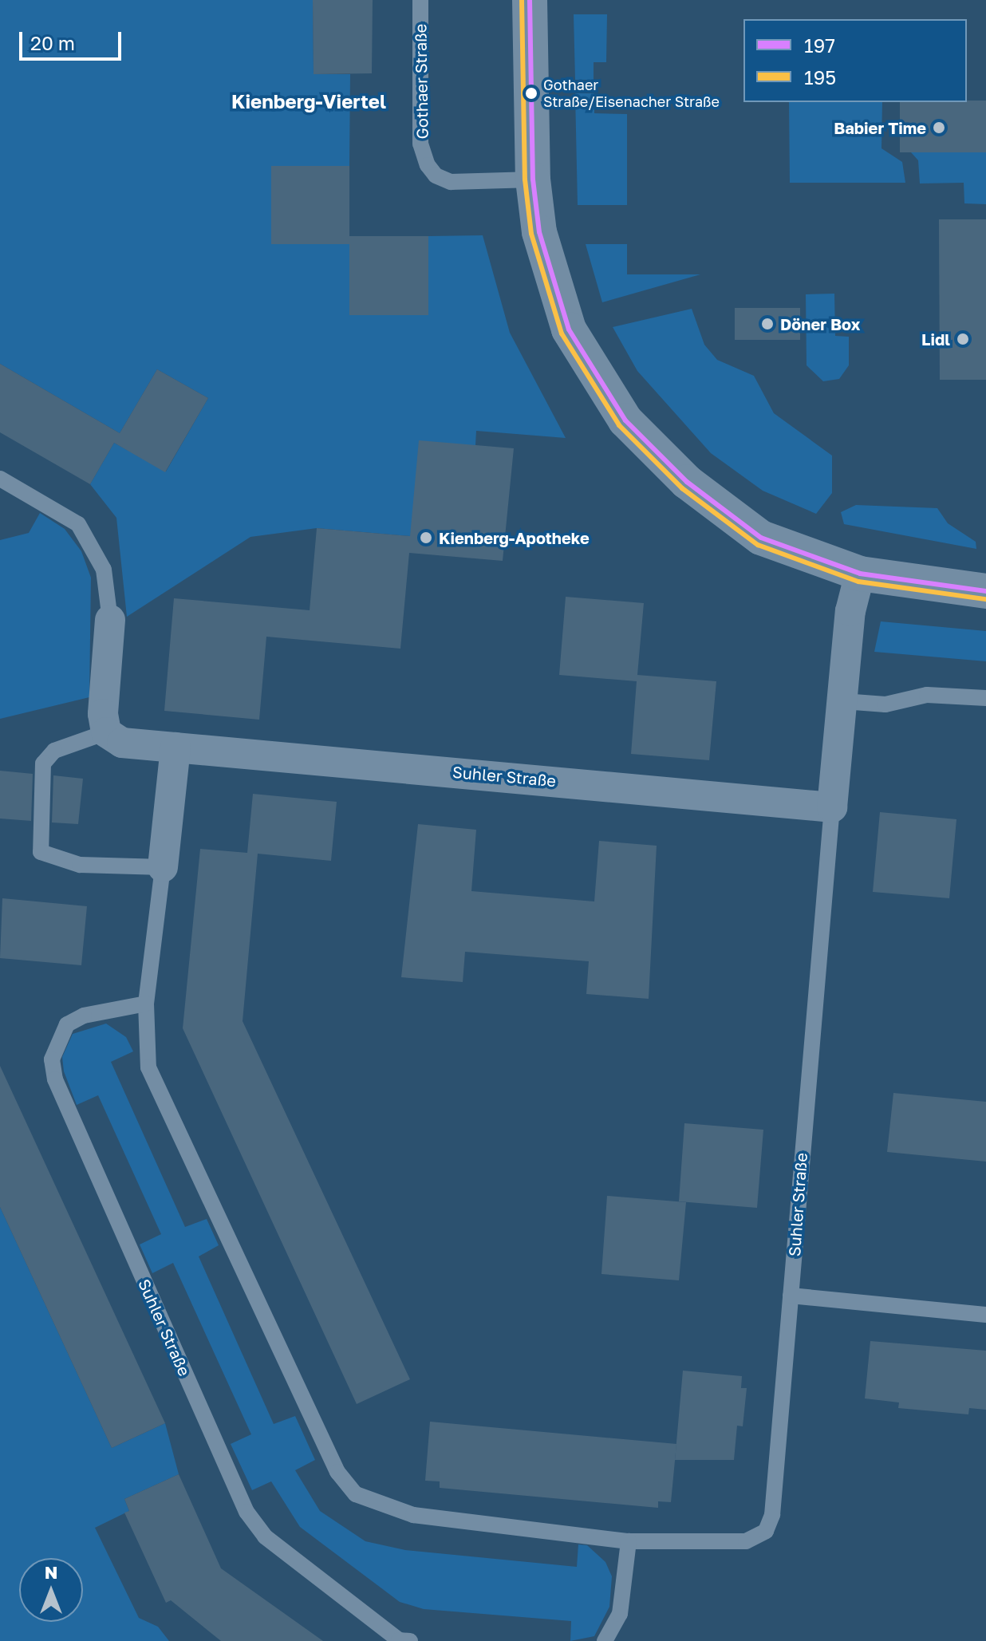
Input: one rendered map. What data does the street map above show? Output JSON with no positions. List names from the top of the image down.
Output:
{
  "streets": {
    "street": ["Suhler Straße"],
    "lane": ["Gothaer Straße"]
  },
  "districts": ["Kienberg-Viertel"],
  "places": [
    "Gothaer Straße/Eisenacher Straße",
    "Babier Time",
    "Döner Box",
    "Lidl",
    "Kienberg-Apotheke"
  ],
  "lines": ["transit line 197", "transit line 195"],
  "legend": ["197", "195"],
  "scale_bar": "20 m",
  "north": "top"
}
